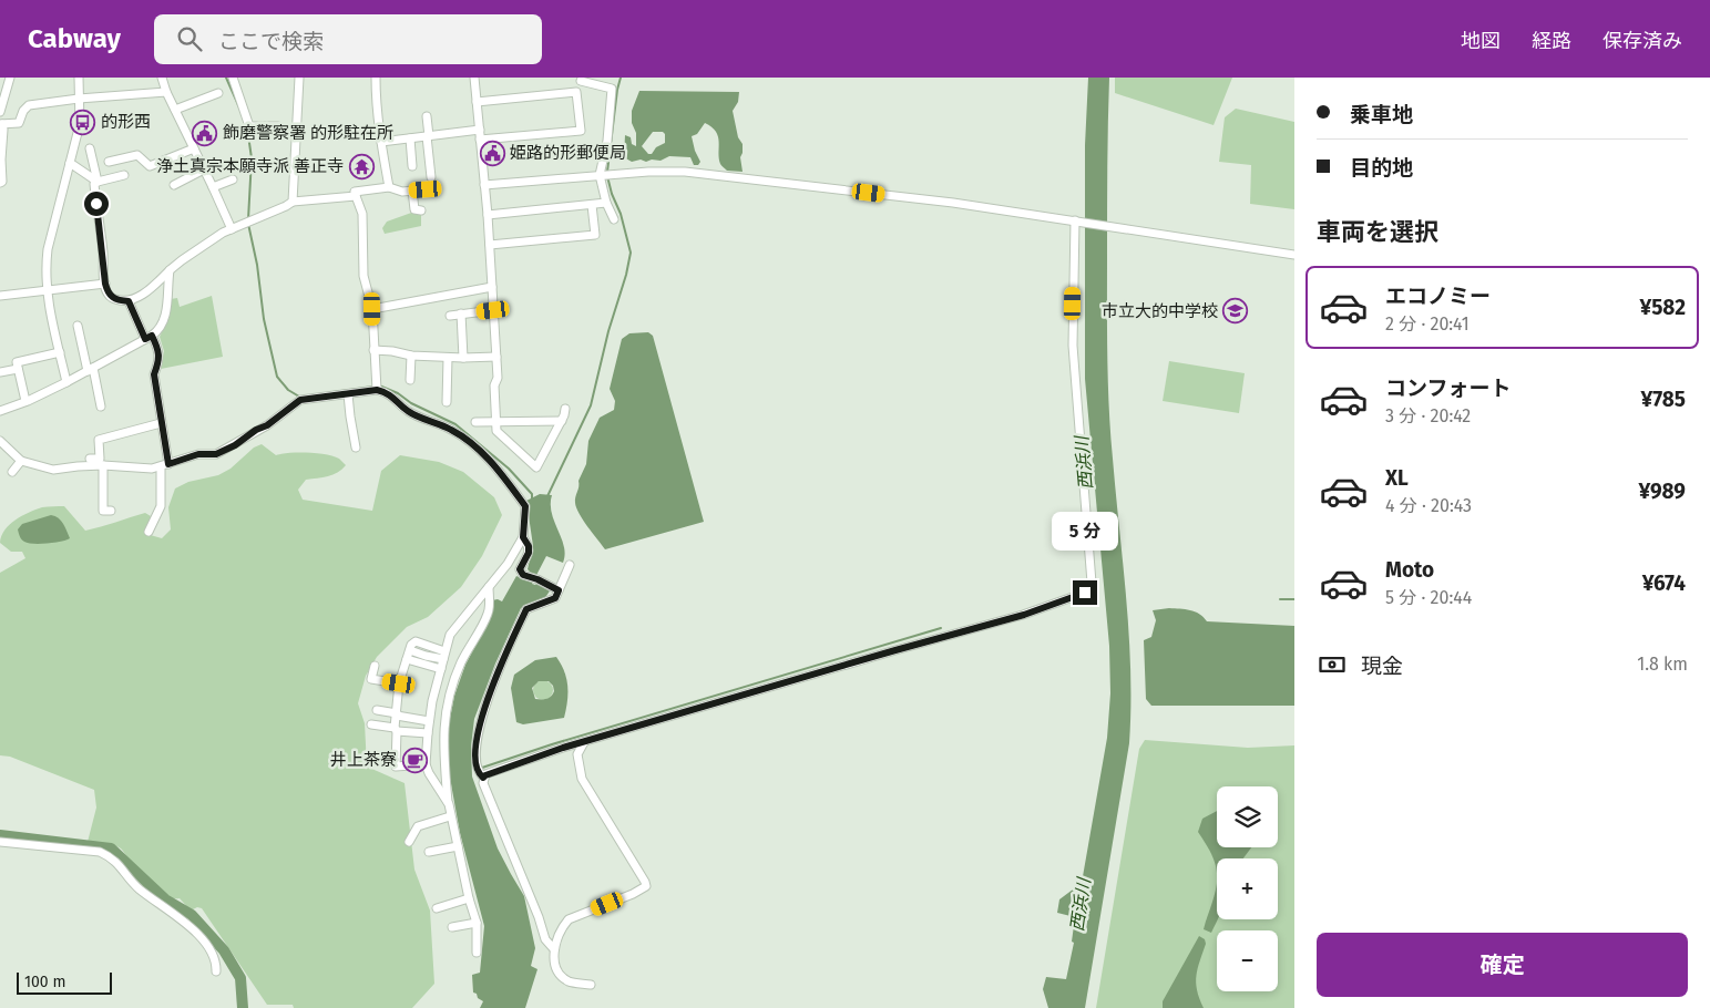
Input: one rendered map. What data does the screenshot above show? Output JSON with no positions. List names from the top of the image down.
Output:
{
  "water": ["西浜川"],
  "places": {
    "bus stop": ["的形西"],
    "public building": ["飾磨警察署 的形駐在所", "姫路的形郵便局"],
    "temple": ["浄土真宗本願寺派 善正寺"],
    "school or university": ["市立大的中学校"],
    "cafe": ["井上茶寮"]
  },
  "scale_bar": "100 m",
  "page": {
    "header": "Cabway",
    "search": "ここで検索",
    "nav": ["地図", "経路", "保存済み"],
    "banner": ["乗車地", "目的地"],
    "heading": "車両を選択",
    "list": [
      {
        "name": "エコノミー",
        "note": "2 分 · 20:41",
        "value": "¥582"
      },
      {
        "name": "コンフォート",
        "note": "3 分 · 20:42",
        "value": "¥785"
      },
      {
        "name": "XL",
        "note": "4 分 · 20:43",
        "value": "¥989"
      },
      {
        "name": "Moto",
        "note": "5 分 · 20:44",
        "value": "¥674"
      }
    ],
    "bubble": "5 分",
    "pay": ["現金", "1.8 km"],
    "map_buttons": ["+", "−"],
    "buttons": "確定",
    "scale": "100 m"
  }
}
